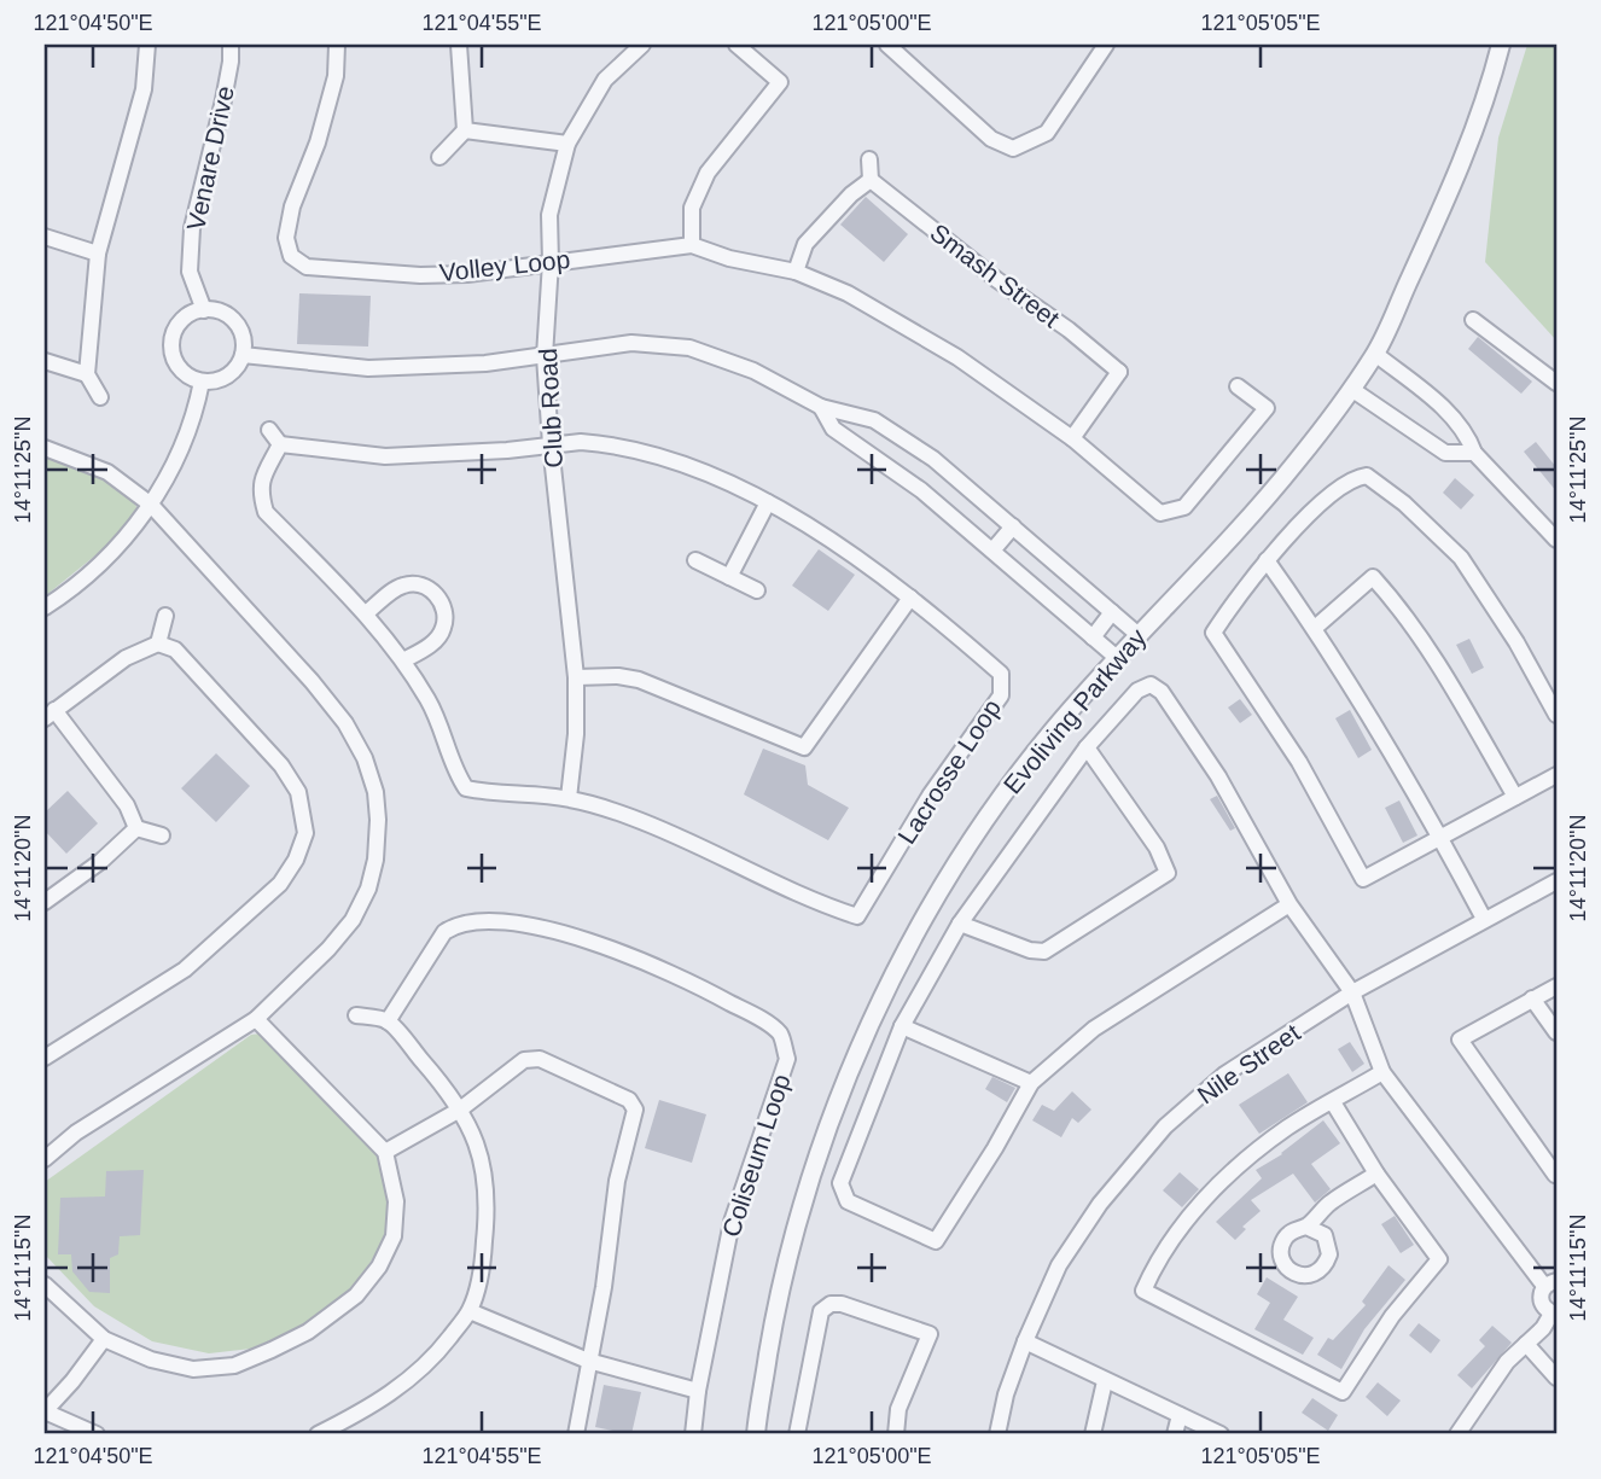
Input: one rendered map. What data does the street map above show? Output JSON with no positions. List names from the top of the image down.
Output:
{
  "streets": {
    "street": [
      "Venare Drive",
      "Volley Loop",
      "Smash Street",
      "Club Road",
      "Evoliving Parkway",
      "Lacrosse Loop",
      "Nile Street",
      "Coliseum Loop"
    ]
  },
  "crossings": [
    ["Volley Loop", "Club Road"],
    ["Club Road", "Lacrosse Loop"]
  ],
  "coordinates": [
    "121°04'50\"E",
    "121°04'55\"E",
    "121°05'00\"E",
    "121°05'05\"E",
    "14°11'25\"N",
    "14°11'20\"N",
    "14°11'15\"N"
  ]
}
